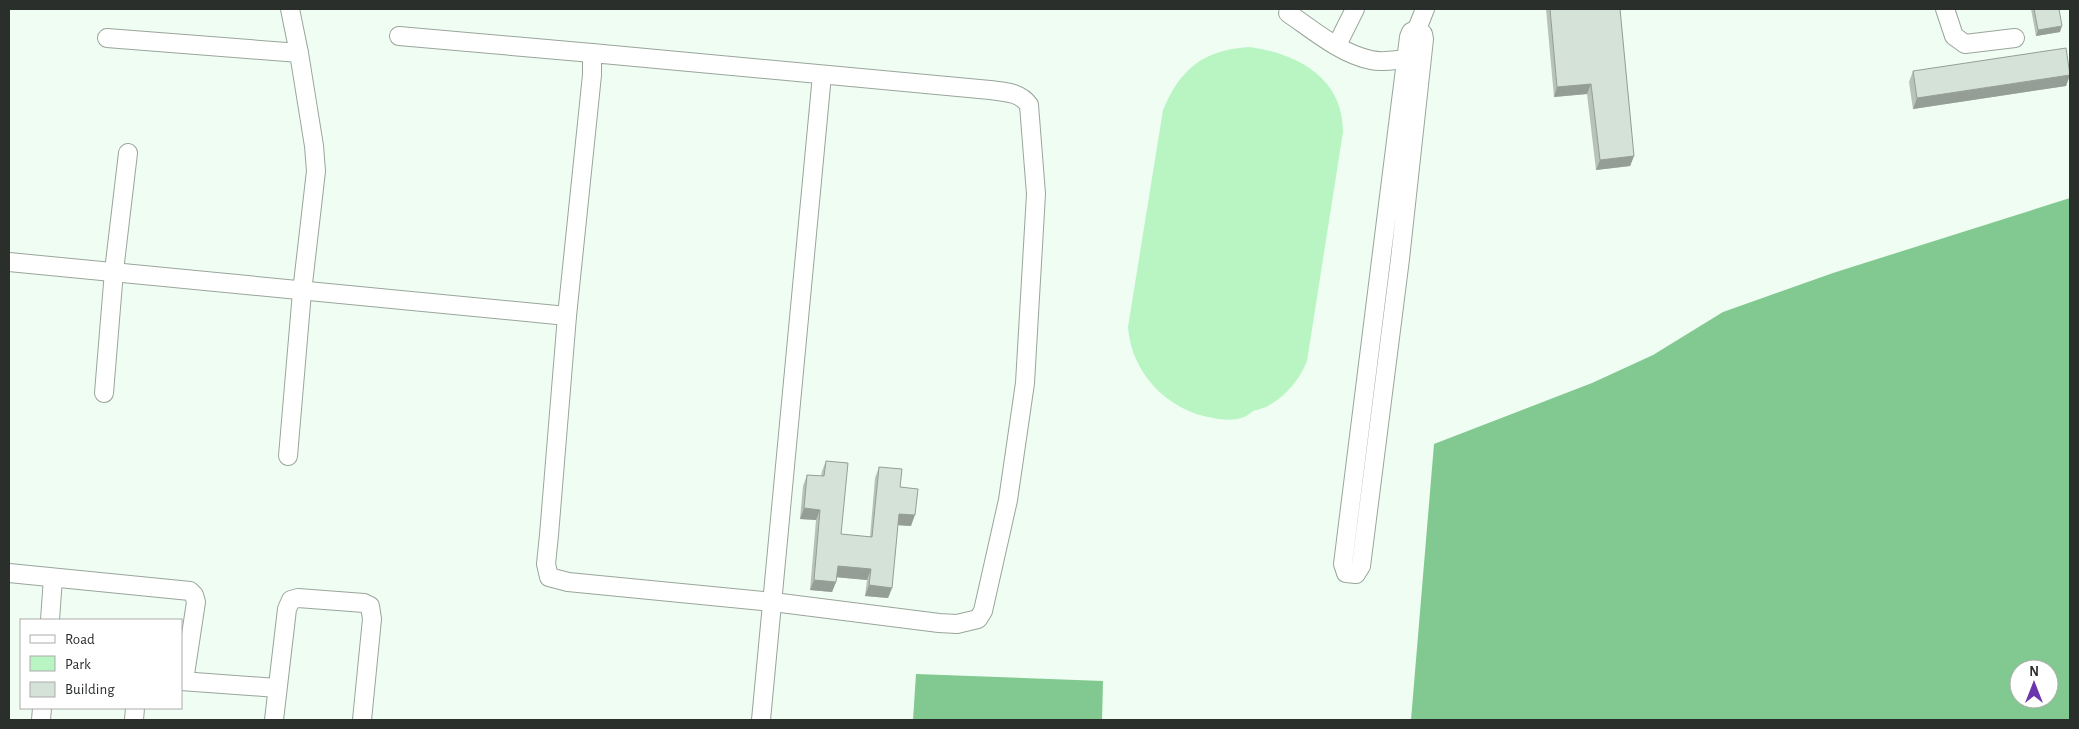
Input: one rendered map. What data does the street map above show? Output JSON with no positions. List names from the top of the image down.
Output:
{
  "legend": ["Road", "Park", "Building"],
  "north": "top"
}
